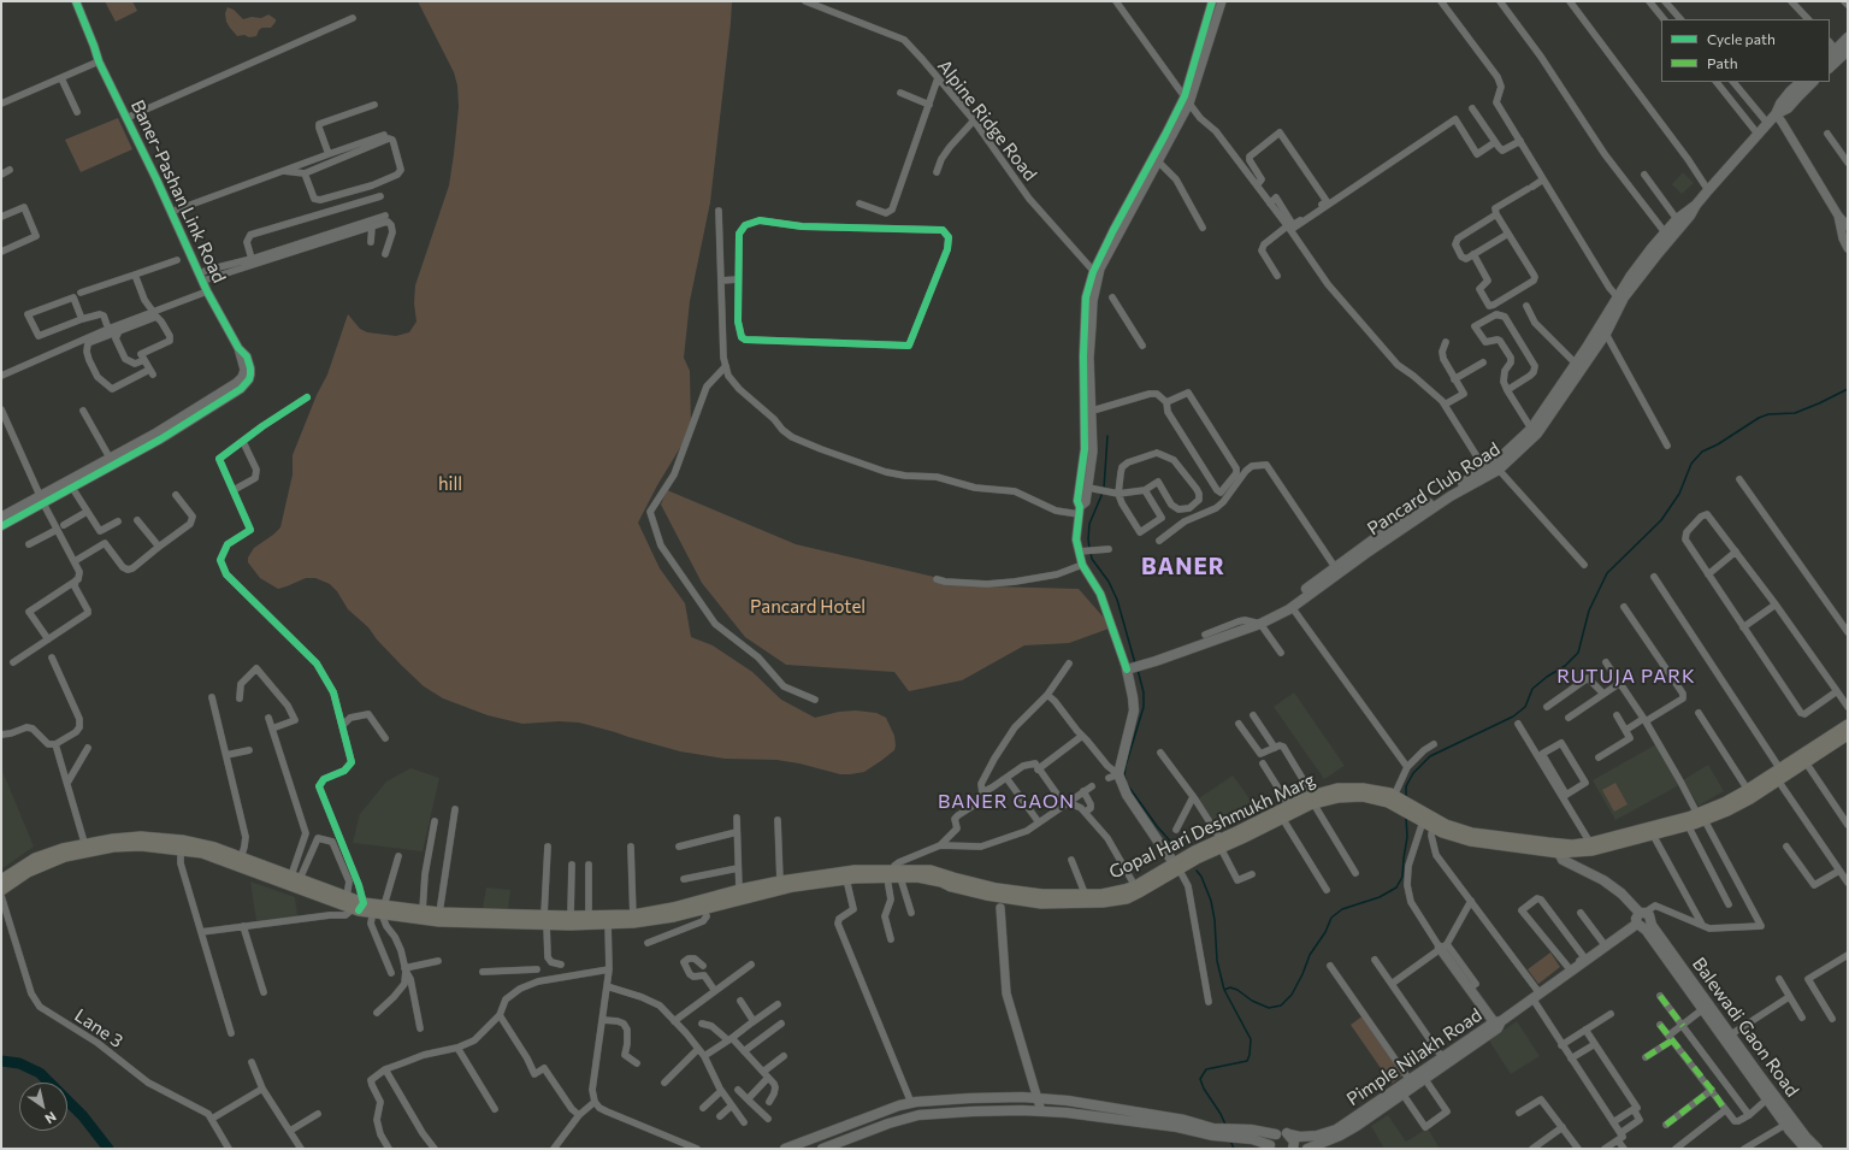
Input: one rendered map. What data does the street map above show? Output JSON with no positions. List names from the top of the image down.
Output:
{
  "streets": {
    "main road": [
      "Pancard Club Road",
      "Gopal Hari Deshmukh Marg",
      "Balewadi Gaon Road",
      "Pimple Nilakh Road"
    ],
    "street": ["Alpine Ridge Road", "Baner-Pashan Link Road", "Lane 3"]
  },
  "districts": ["BANER", "RUTUJA PARK", "BANER GAON"],
  "parks": ["hill", "Pancard Hotel"],
  "legend": ["Cycle path", "Path"],
  "north": "bottom right"
}
